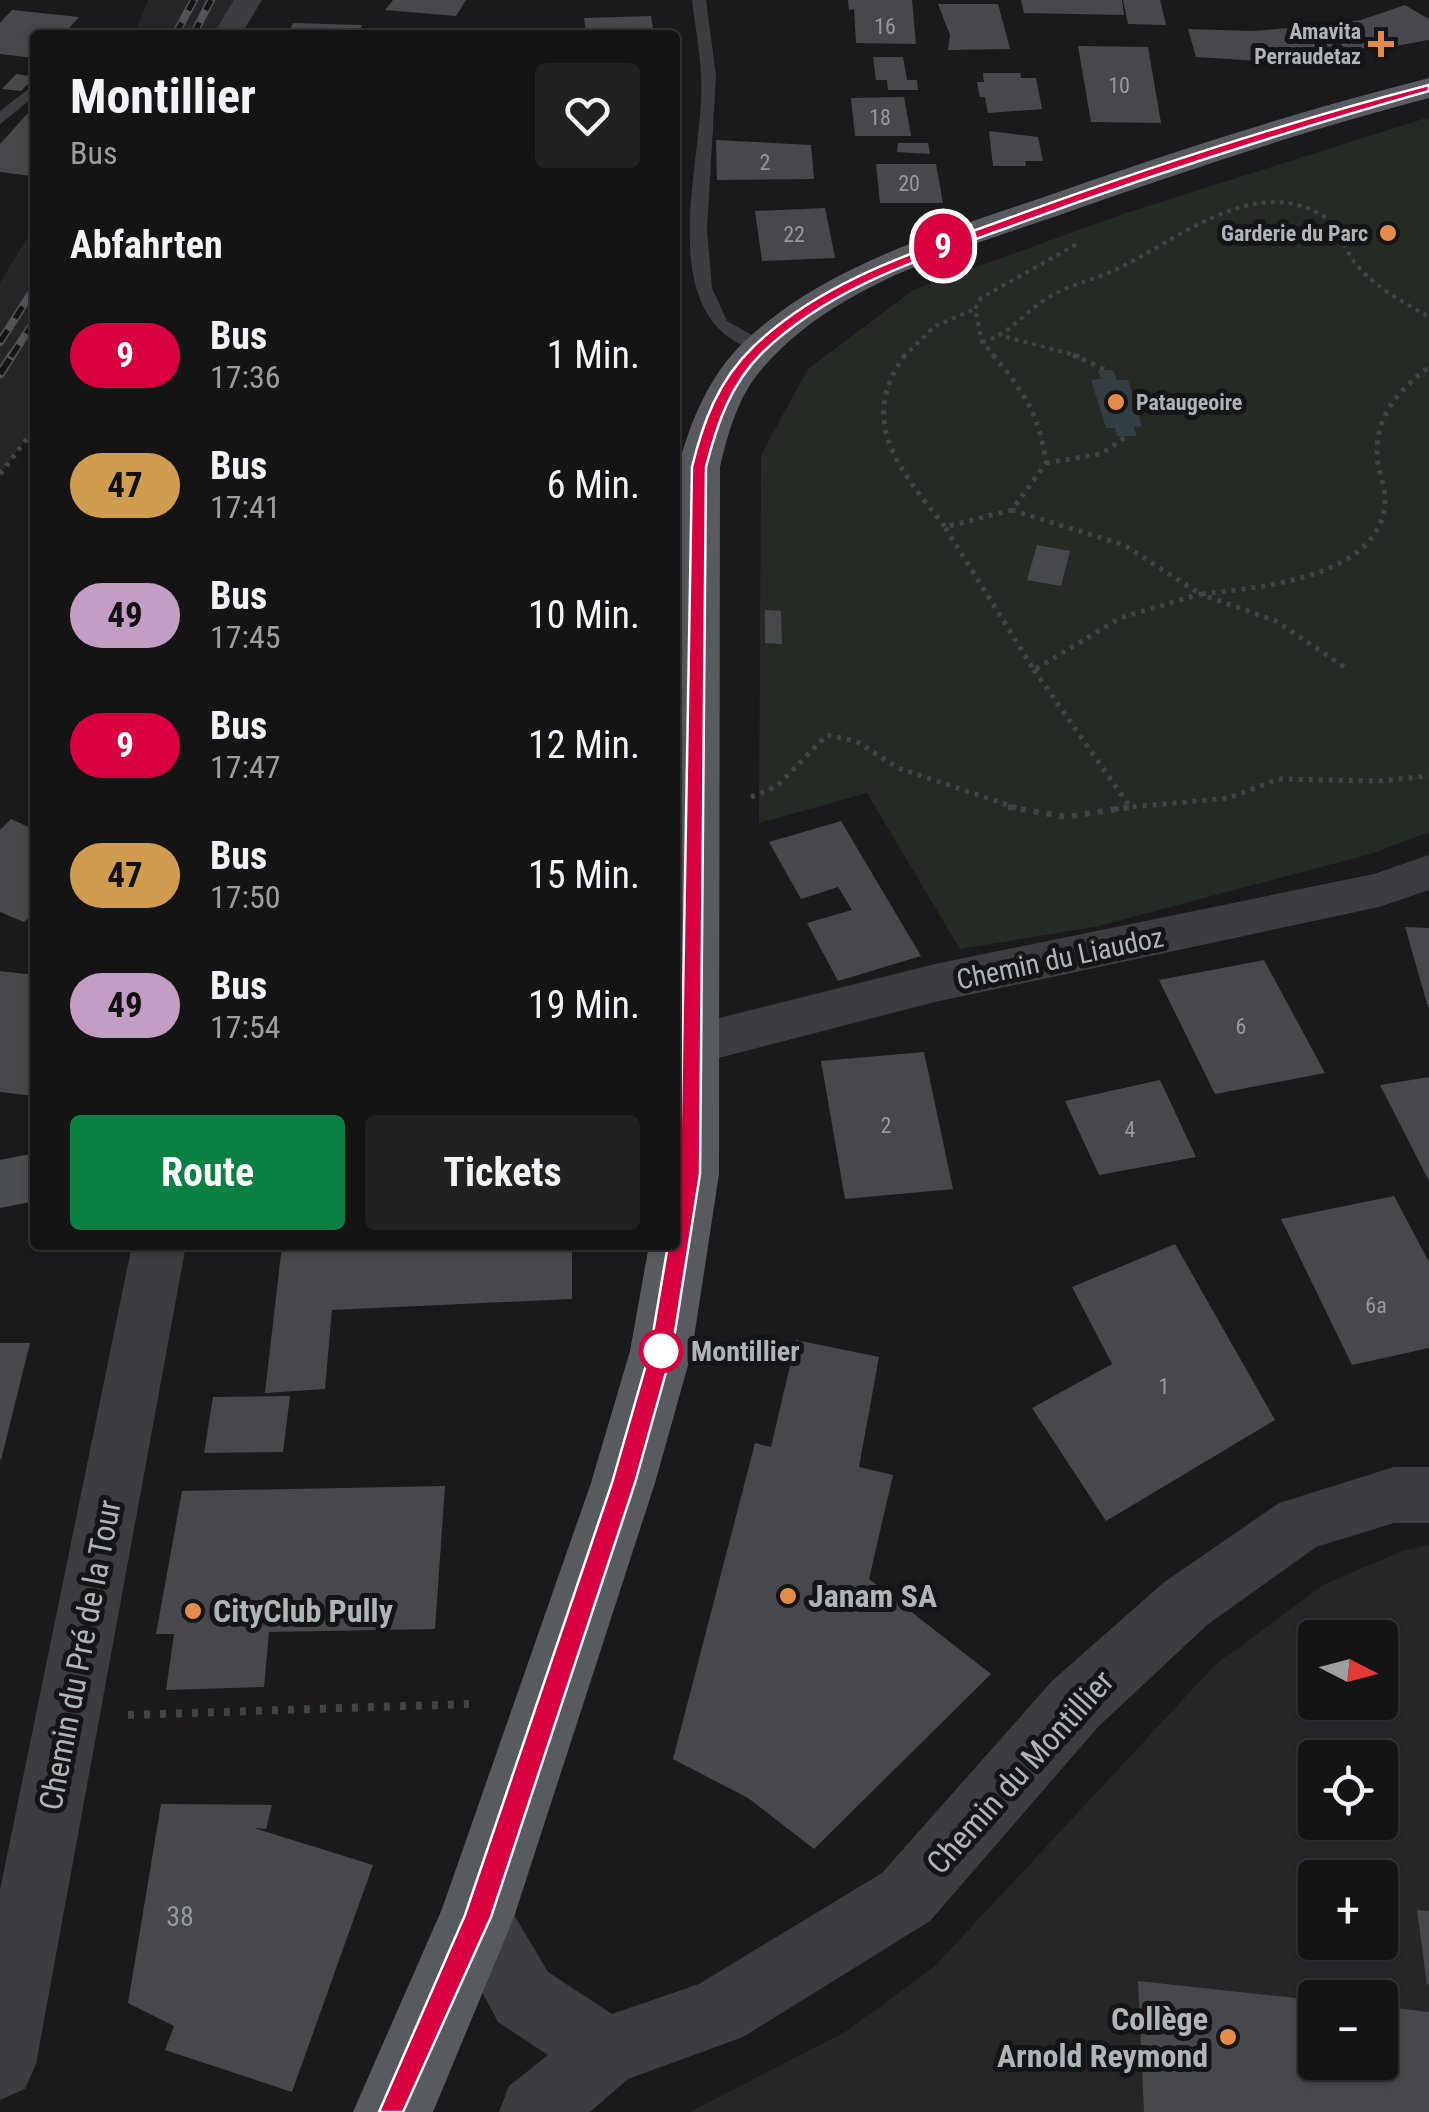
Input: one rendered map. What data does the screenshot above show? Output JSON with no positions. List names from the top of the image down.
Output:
{
  "streets": {
    "street": ["Chemin du Liaudoz", "Chemin du Pré de la Tour", "Chemin du Montillier"]
  },
  "places": {
    "health": ["Amavita Perraudetaz"],
    "other": [
      "Garderie du Parc",
      "Pataugeoire",
      "Montillier",
      "Janam SA",
      "CityClub Pully",
      "Collège Arnold Reymond"
    ]
  },
  "lines": ["bus line 9"],
  "house_numbers": [
    "16",
    "10",
    "18",
    "2",
    "20",
    "22",
    "6",
    "2",
    "4",
    "6a",
    "1",
    "38"
  ],
  "north": "right",
  "page": {
    "on_map": "9",
    "heading": [
      ["Montillier", "Bus"],
      "Abfahrten"
    ],
    "list": [
      {
        "mark": "9",
        "name": "Bus",
        "note": "17:36",
        "value": "1 Min."
      },
      {
        "mark": "47",
        "name": "Bus",
        "note": "17:41",
        "value": "6 Min."
      },
      {
        "mark": "49",
        "name": "Bus",
        "note": "17:45",
        "value": "10 Min."
      },
      {
        "mark": "9",
        "name": "Bus",
        "note": "17:47",
        "value": "12 Min."
      },
      {
        "mark": "47",
        "name": "Bus",
        "note": "17:50",
        "value": "15 Min."
      },
      {
        "mark": "49",
        "name": "Bus",
        "note": "17:54",
        "value": "19 Min."
      }
    ],
    "buttons": ["Route", "Tickets"],
    "map_buttons": ["+", "−"]
  }
}
